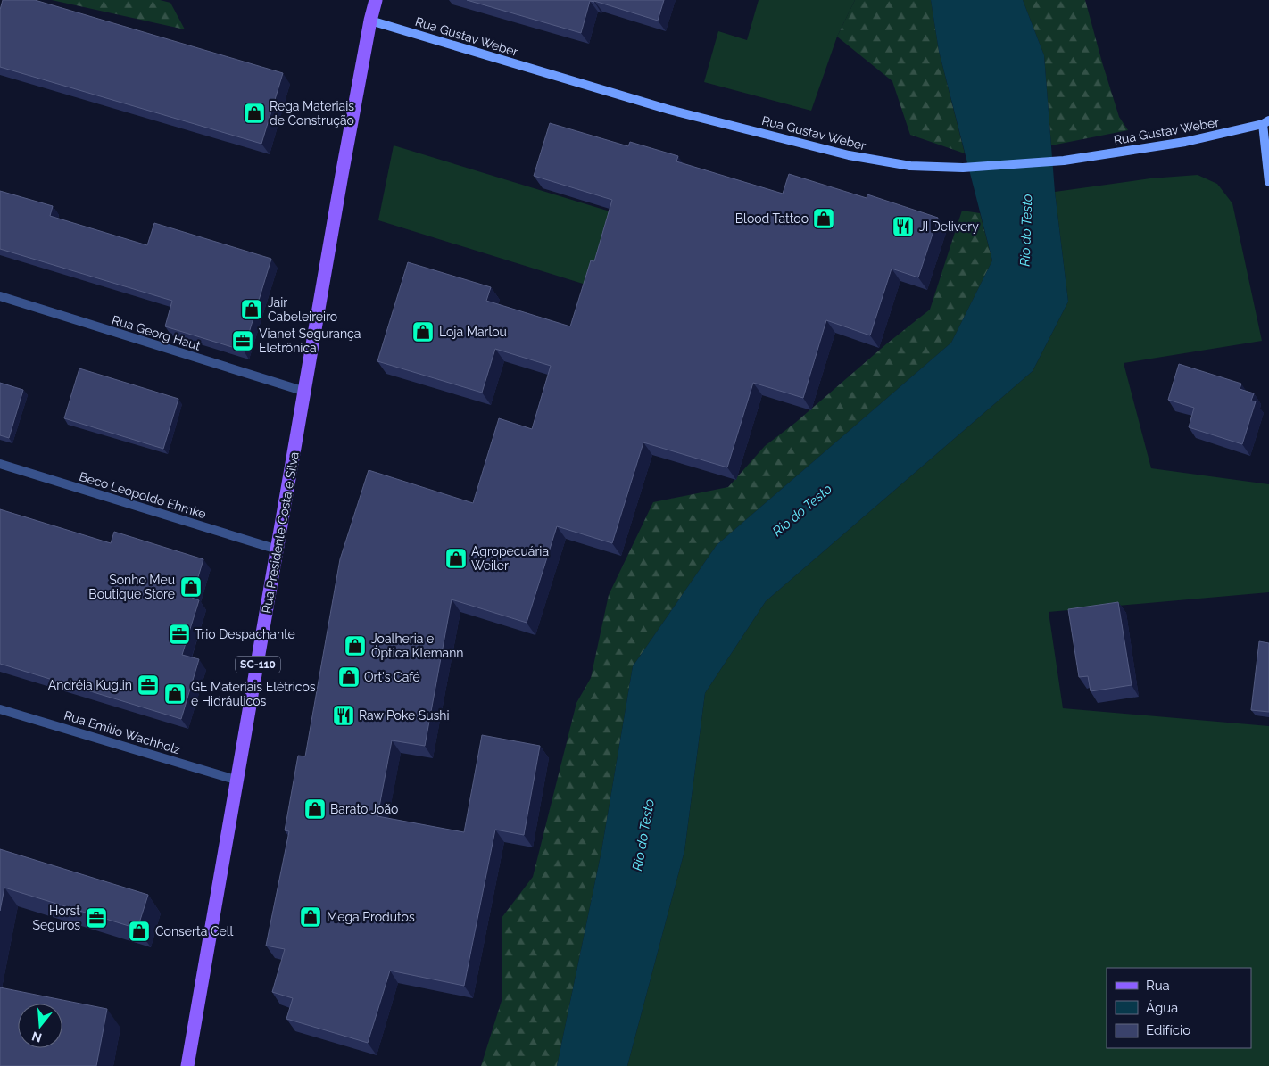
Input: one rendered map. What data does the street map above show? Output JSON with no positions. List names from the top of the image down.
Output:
{
  "streets": {
    "main road": ["Rua Presidente Costa e Silva", "SC-110"],
    "street": [
      "Rua Gustav Weber",
      "Rua Georg Haut",
      "Beco Leopoldo Ehmke",
      "Rua Emílio Wachholz"
    ]
  },
  "crossings": [
    ["Rua Gustav Weber", "Rua Presidente Costa e Silva"],
    ["Rua Georg Haut", "Rua Presidente Costa e Silva"],
    ["Beco Leopoldo Ehmke", "Rua Presidente Costa e Silva"],
    ["Rua Presidente Costa e Silva", "Rua Emílio Wachholz"]
  ],
  "water": ["Rio do Testo"],
  "places": {
    "shop": [
      "Rega Materiais de Construção",
      "Blood Tattoo",
      "Jair Cabeleireiro",
      "Loja Marlou",
      "Agropecuária Weiler",
      "Sonho Meu Boutique Store",
      "Joalheria e Óptica Klemann",
      "Ort's Café",
      "GE Materiais Elétricos e Hidráulicos",
      "Barato João",
      "Mega Produtos",
      "Conserta Cell"
    ],
    "restaurant": ["JI Delivery", "Raw Poke Sushi"],
    "office": [
      "Vianet Segurança Eletrônica",
      "Trio Despachante",
      "Andréia Kuglin",
      "Horst Seguros"
    ]
  },
  "legend": ["Rua", "Água", "Edifício"],
  "north": "bottom"
}
